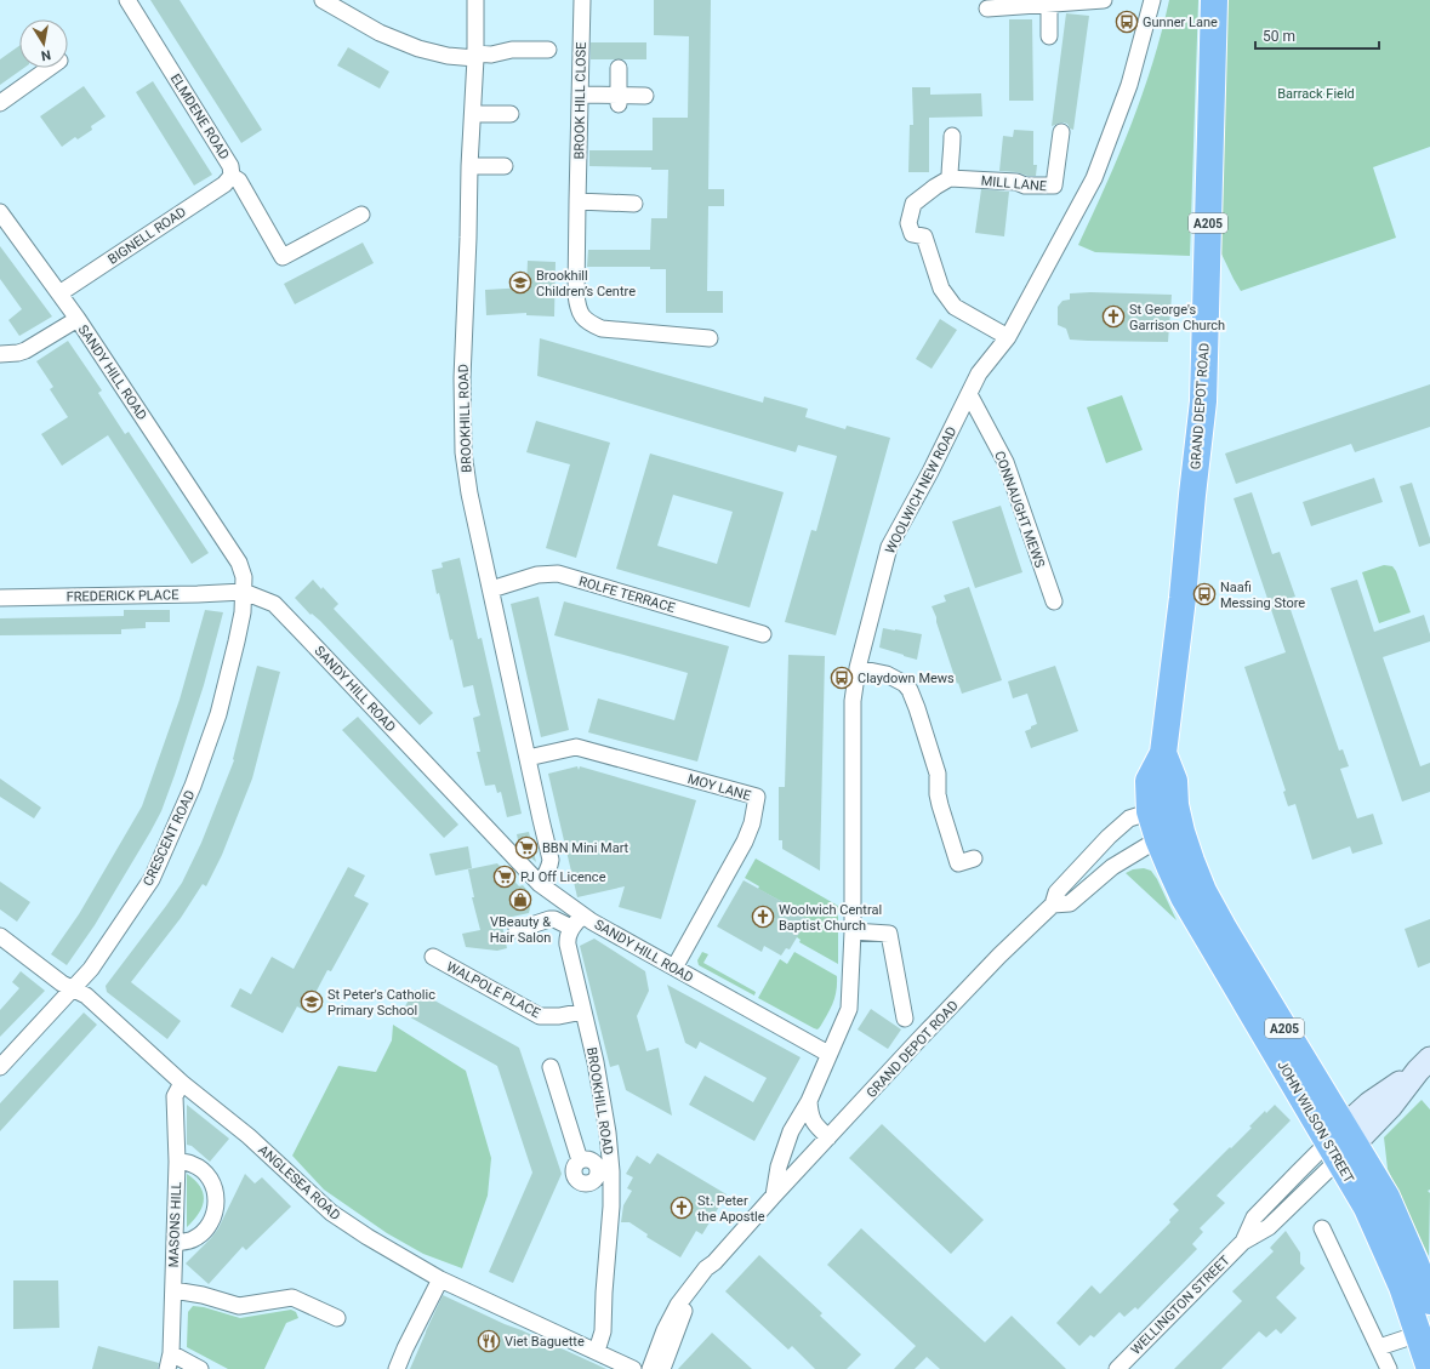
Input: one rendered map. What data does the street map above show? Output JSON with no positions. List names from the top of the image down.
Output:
{
  "streets": {
    "highway": ["A205", "GRAND DEPOT ROAD", "JOHN WILSON STREET"],
    "main road": ["WELLINGTON STREET"],
    "street": [
      "BROOK HILL CLOSE",
      "ELMDENE ROAD",
      "MILL LANE",
      "BIGNELL ROAD",
      "SANDY HILL ROAD",
      "BROOKHILL ROAD",
      "WOOLWICH NEW ROAD",
      "CONNAUGHT MEWS",
      "ROLFE TERRACE",
      "FREDERICK PLACE",
      "MOY LANE",
      "CRESCENT ROAD",
      "WALPOLE PLACE",
      "ANGLESEA ROAD",
      "MASONS HILL"
    ]
  },
  "crossings": [
    ["ELMDENE ROAD", "BIGNELL ROAD"],
    ["BIGNELL ROAD", "SANDY HILL ROAD"],
    ["SANDY HILL ROAD", "BROOKHILL ROAD"],
    ["SANDY HILL ROAD", "WOOLWICH NEW ROAD"],
    ["SANDY HILL ROAD", "FREDERICK PLACE"],
    ["SANDY HILL ROAD", "MOY LANE"],
    ["SANDY HILL ROAD", "CRESCENT ROAD"],
    ["GRAND DEPOT ROAD", "WOOLWICH NEW ROAD"],
    ["GRAND DEPOT ROAD", "JOHN WILSON STREET"],
    ["BROOKHILL ROAD", "ROLFE TERRACE"],
    ["BROOKHILL ROAD", "MOY LANE"],
    ["BROOKHILL ROAD", "WALPOLE PLACE"],
    ["BROOKHILL ROAD", "ANGLESEA ROAD"],
    ["WOOLWICH NEW ROAD", "CONNAUGHT MEWS"],
    ["FREDERICK PLACE", "CRESCENT ROAD"],
    ["CRESCENT ROAD", "ANGLESEA ROAD"],
    ["JOHN WILSON STREET", "WELLINGTON STREET"],
    ["ANGLESEA ROAD", "MASONS HILL"]
  ],
  "parks": ["Barrack Field"],
  "places": {
    "bus stop": ["Gunner Lane", "Naafi Messing Store", "Claydown Mews"],
    "school or university": ["Brookhill Children’s Centre", "St Peter's Catholic Primary School"],
    "church": ["St George's Garrison Church", "Woolwich Central Baptist Church", "St. Peter the Apostle"],
    "supermarket": ["BBN Mini Mart", "PJ Off Licence"],
    "shop": ["VBeauty & Hair Salon"],
    "restaurant": ["Viet Baguette"]
  },
  "scale_bar": "50 m",
  "north": "bottom"
}
